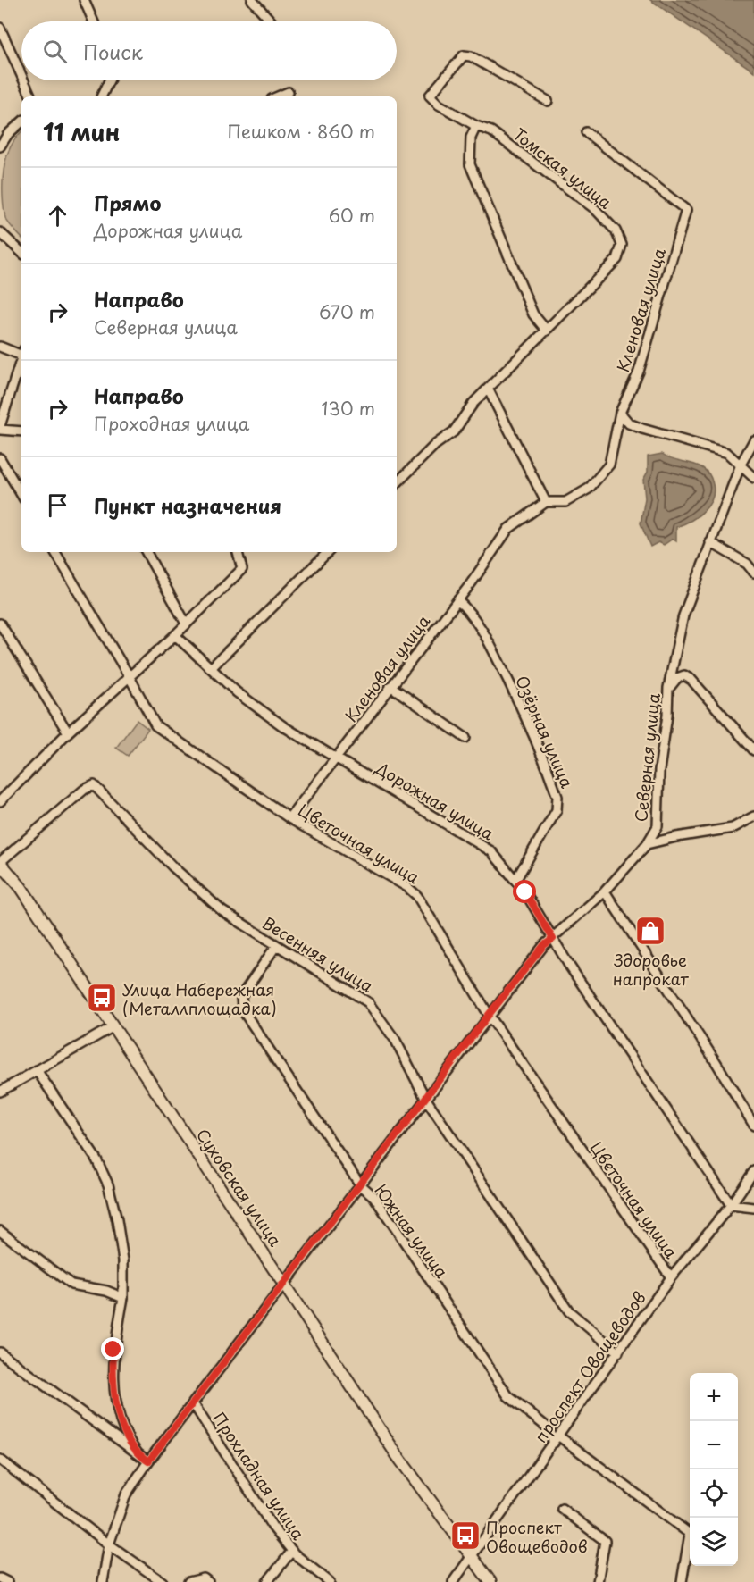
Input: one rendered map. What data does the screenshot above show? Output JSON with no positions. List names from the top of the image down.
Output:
{
  "streets": {
    "street": [
      "Томская улица",
      "Кленовая улица",
      "Озёрная улица",
      "Северная улица",
      "Дорожная улица",
      "Цветочная улица",
      "Весенняя улица",
      "Суховская улица",
      "Южная улица",
      "проспект Овощеводов",
      "Прохладная улица"
    ]
  },
  "crossings": [
    ["Кленовая улица", "Озёрная улица"],
    ["Кленовая улица", "Дорожная улица"],
    ["Кленовая улица", "Цветочная улица"],
    ["Озёрная улица", "Дорожная улица"],
    ["Северная улица", "Дорожная улица"],
    ["Северная улица", "Цветочная улица"],
    ["Северная улица", "Весенняя улица"],
    ["Северная улица", "Суховская улица"],
    ["Северная улица", "Южная улица"],
    ["Северная улица", "Прохладная улица"],
    ["Дорожная улица", "проспект Овощеводов"],
    ["Цветочная улица", "проспект Овощеводов"],
    ["Весенняя улица", "Суховская улица"],
    ["Весенняя улица", "Южная улица"],
    ["Весенняя улица", "проспект Овощеводов"],
    ["Суховская улица", "проспект Овощеводов"],
    ["Южная улица", "проспект Овощеводов"]
  ],
  "places": {
    "shop": ["Здоровье напрокат"],
    "bus stop": ["Улица Набережная (Металлплощадка)", "Проспект Овощеводов"]
  },
  "page": {
    "search": "Поиск",
    "heading": ["11 мин", "Пешком · 860 m"],
    "list": [
      ["Прямо", "Дорожная улица", "60 m"],
      ["Направо", "Северная улица", "670 m"],
      ["Направо", "Проходная улица", "130 m"],
      "Пункт назначения"
    ],
    "map_buttons": ["+", "−"]
  }
}
